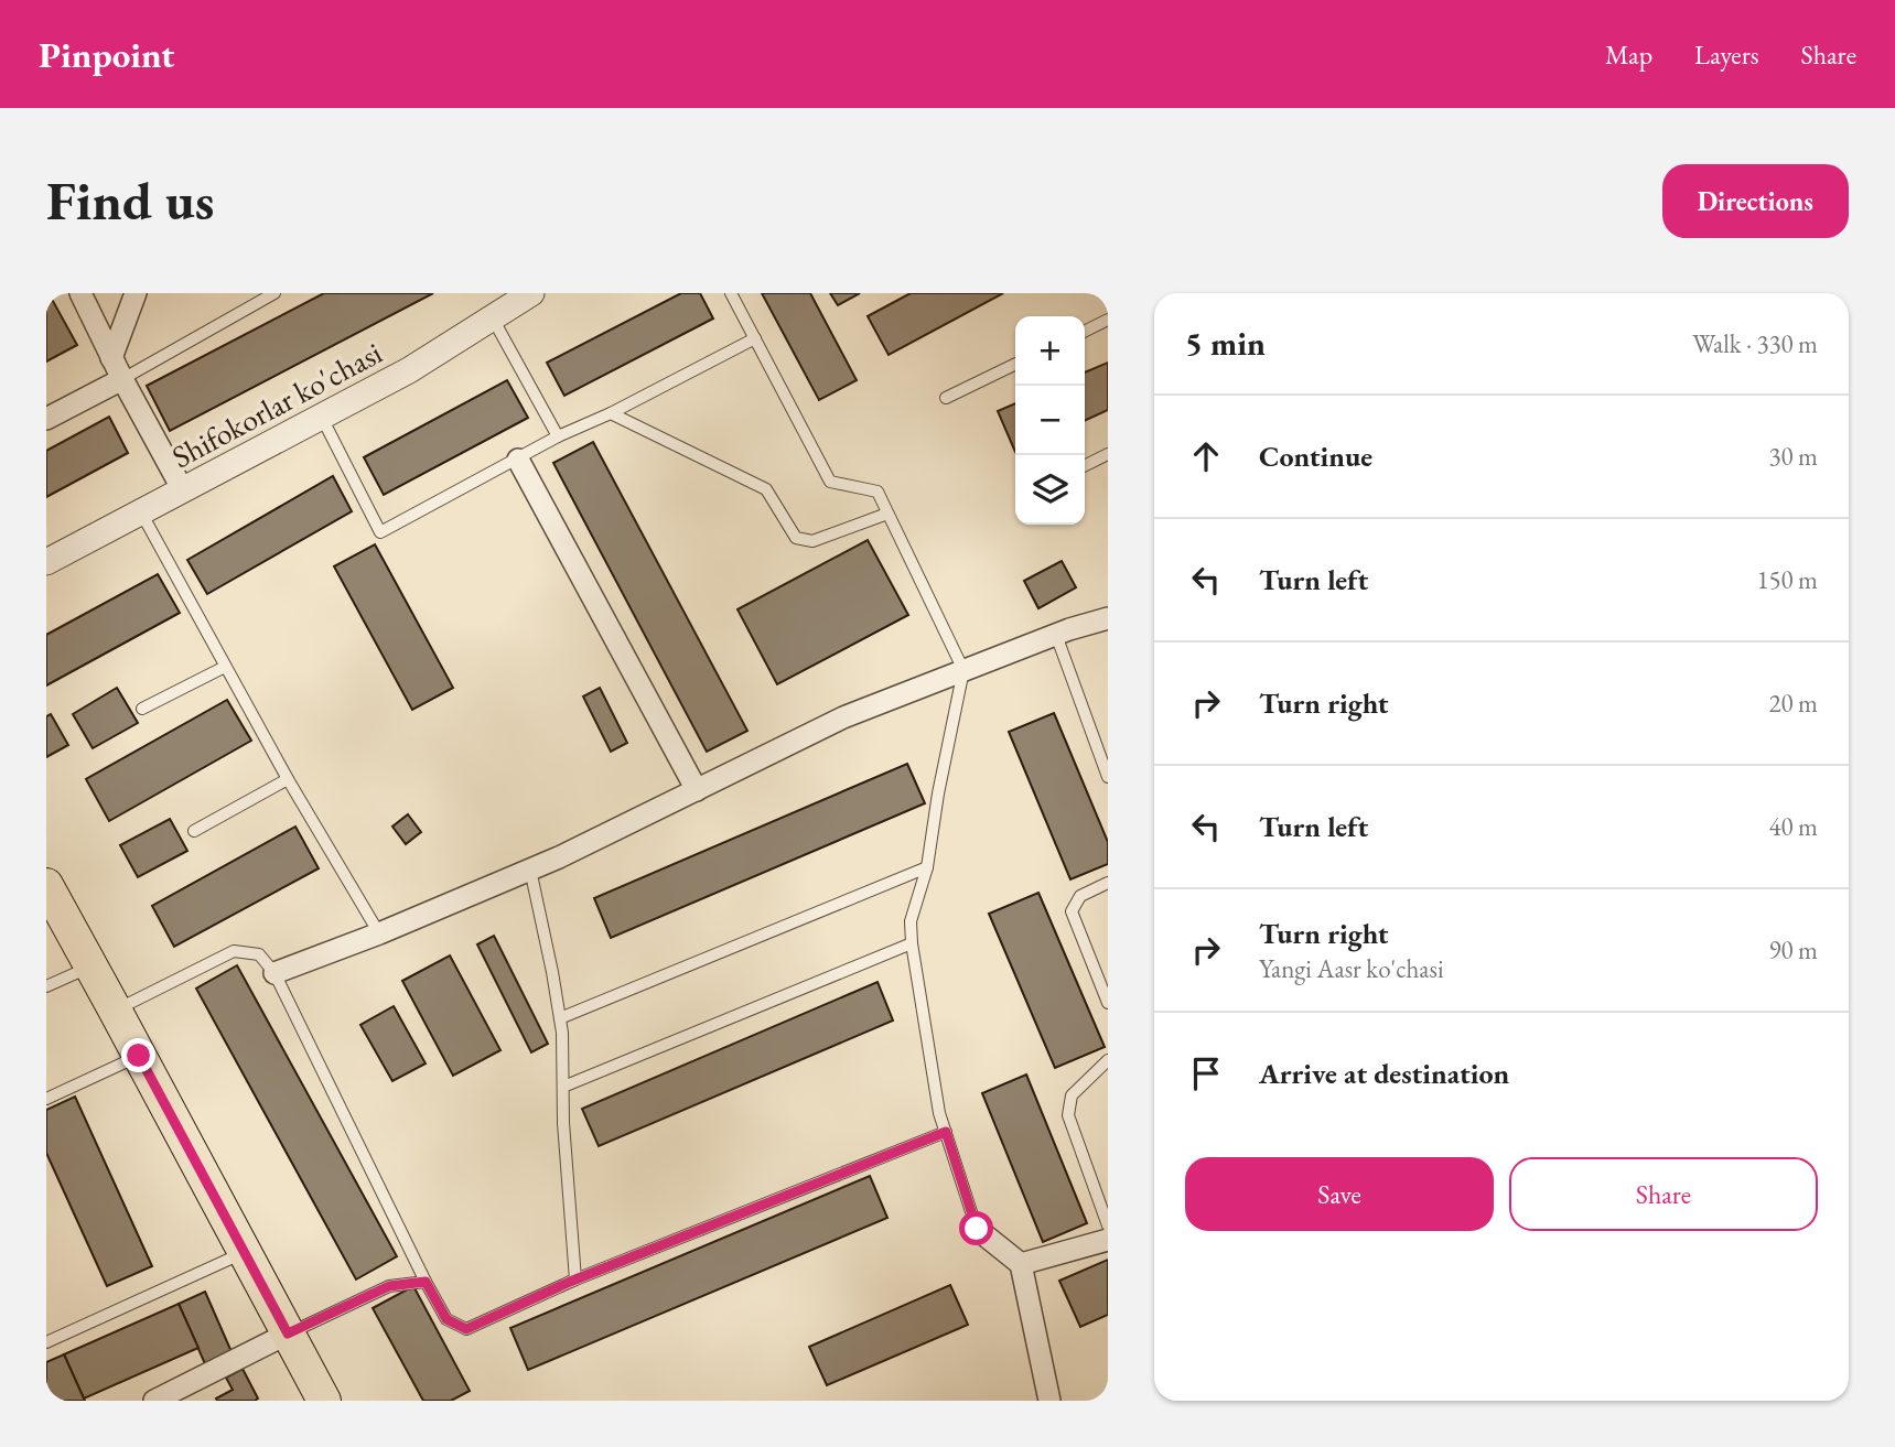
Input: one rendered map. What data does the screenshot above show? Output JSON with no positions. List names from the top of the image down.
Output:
{
  "streets": {
    "street": ["Shifokorlar ko'chasi"]
  },
  "page": {
    "header": "Pinpoint",
    "nav": ["Map", "Layers", "Share"],
    "buttons": [
      "Directions",
      ["Save", "Share"]
    ],
    "title": "Find us",
    "heading": ["5 min", "Walk · 330 m"],
    "map_buttons": ["+", "−"],
    "list": [
      ["Continue", "30 m"],
      ["Turn left", "150 m"],
      ["Turn right", "20 m"],
      ["Turn left", "40 m"],
      ["Turn right", "Yangi Aasr ko'chasi", "90 m"],
      "Arrive at destination"
    ]
  }
}
